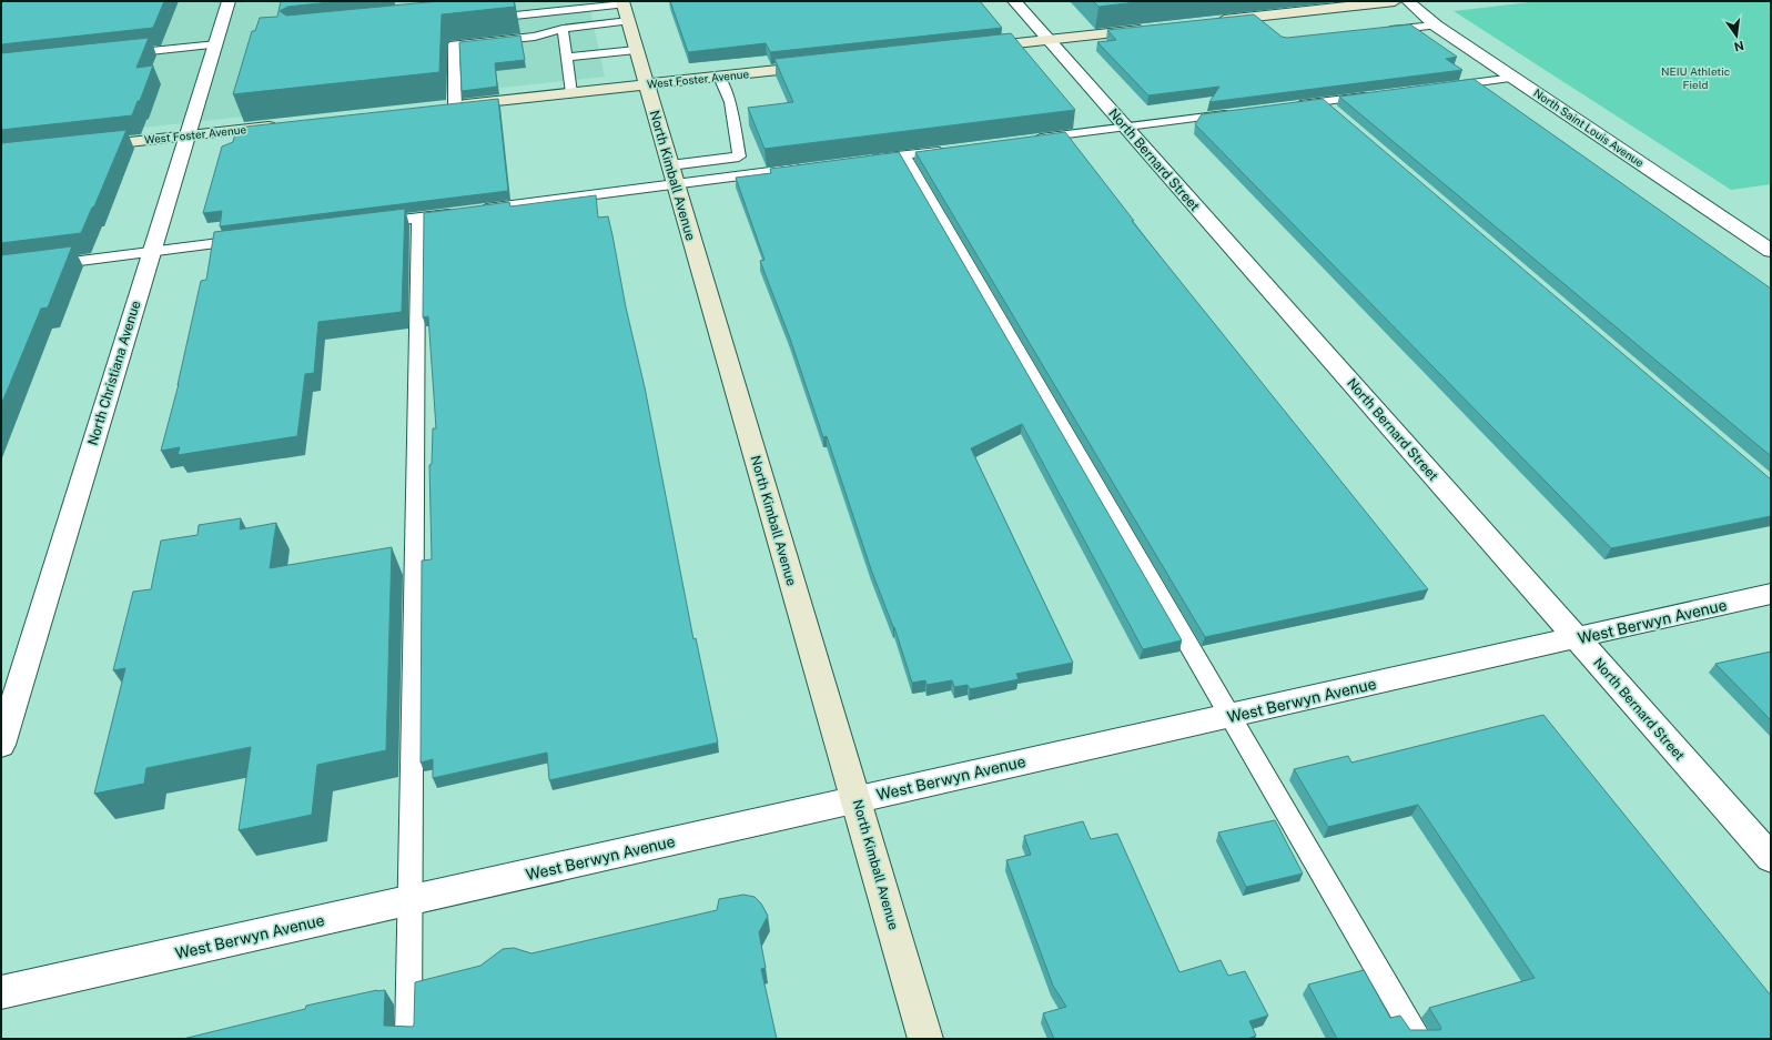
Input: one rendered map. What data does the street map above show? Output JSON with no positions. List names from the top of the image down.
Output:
{
  "streets": {
    "street": [
      "West Foster Avenue",
      "North Saint Louis Avenue",
      "North Bernard Street",
      "North Kimball Avenue",
      "North Christiana Avenue",
      "West Berwyn Avenue"
    ]
  },
  "crossings": [
    ["West Foster Avenue", "North Kimball Avenue"],
    ["West Foster Avenue", "North Christiana Avenue"],
    ["North Bernard Street", "West Berwyn Avenue"],
    ["North Kimball Avenue", "West Berwyn Avenue"]
  ],
  "parks": ["NEIU Athletic Field"],
  "north": "bottom"
}
